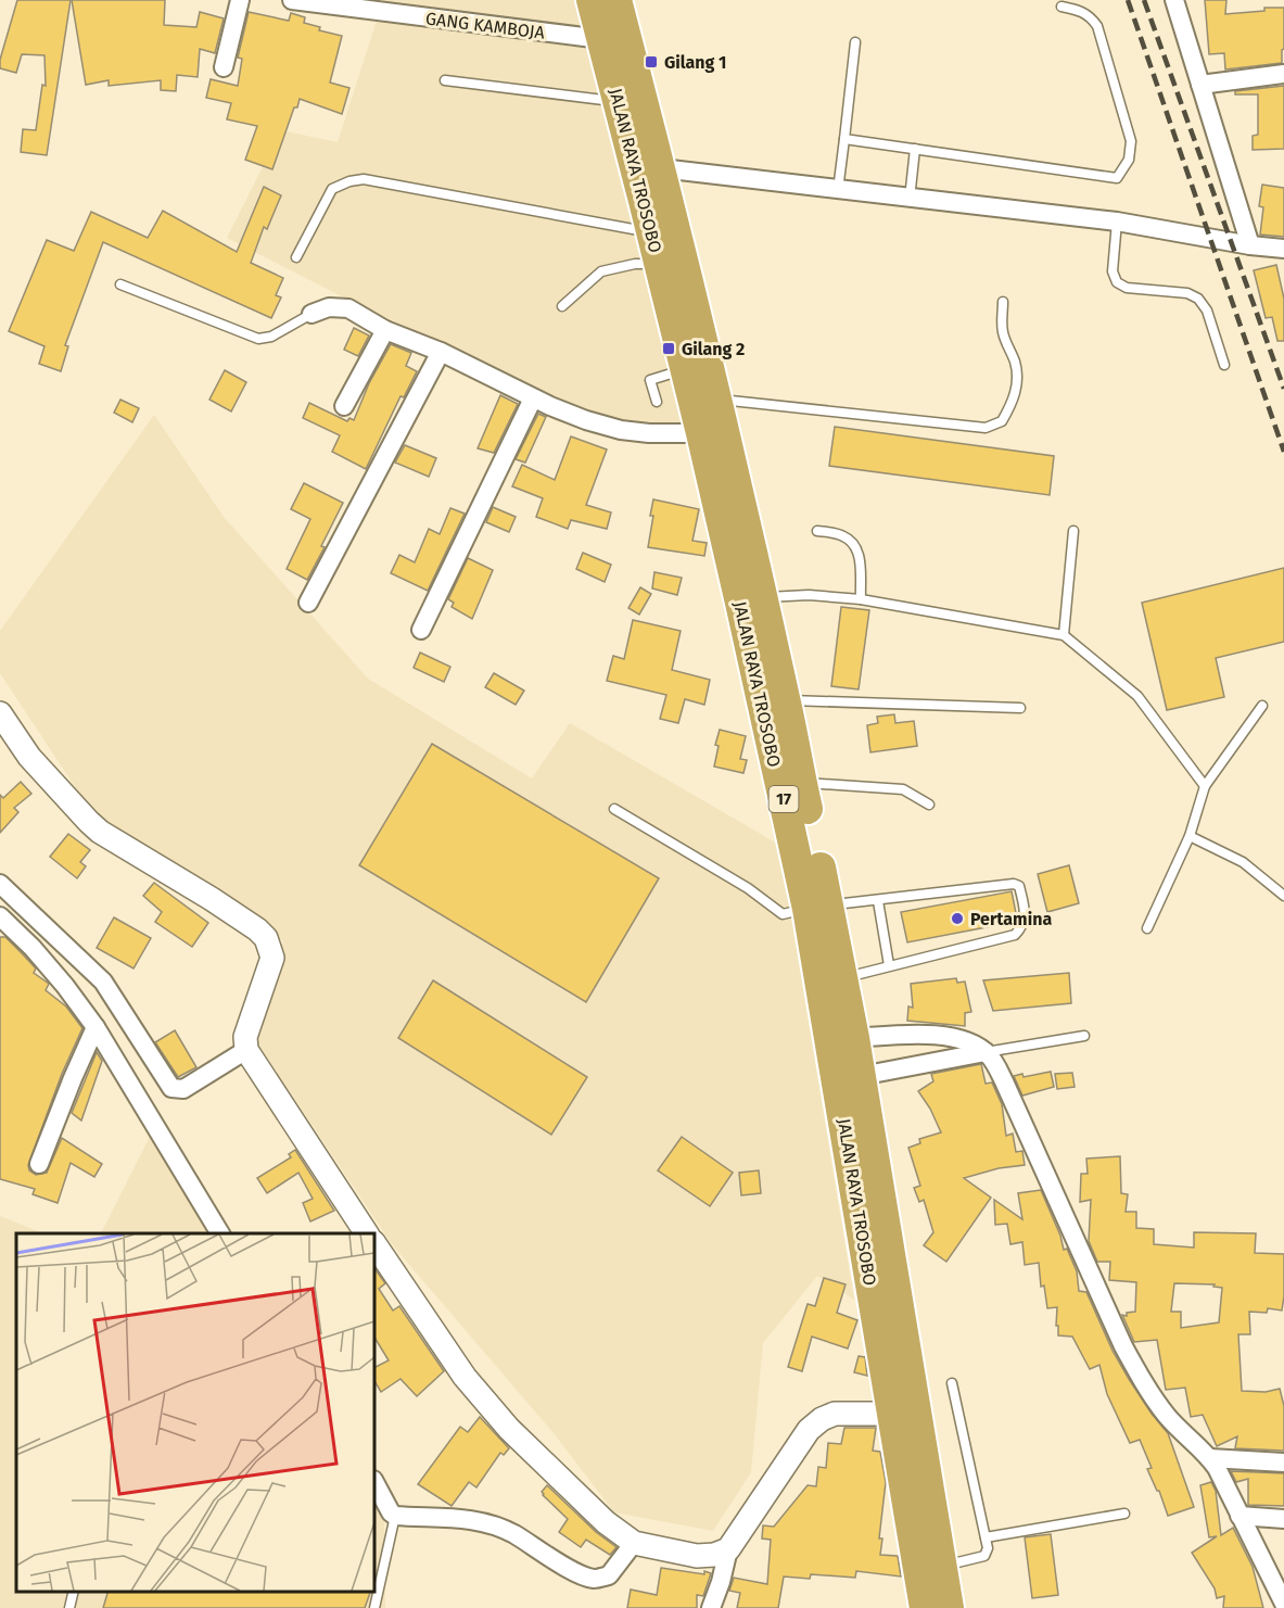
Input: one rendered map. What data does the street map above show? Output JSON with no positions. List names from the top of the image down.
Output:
{
  "streets": {
    "highway": ["JALAN RAYA TROSOBO", "17"],
    "street": ["GANG KAMBOJA"]
  },
  "crossings": [
    ["GANG KAMBOJA", "JALAN RAYA TROSOBO"]
  ],
  "places": {
    "transit": ["Gilang 1", "Gilang 2"],
    "other": ["Pertamina"]
  }
}
